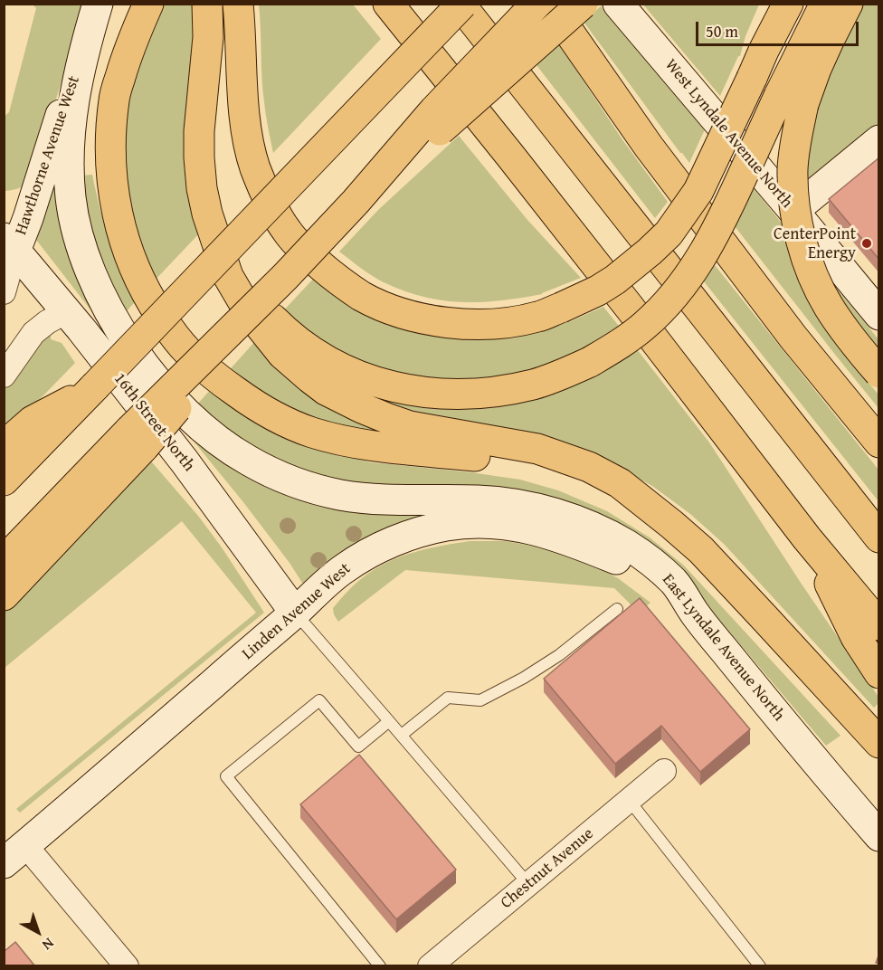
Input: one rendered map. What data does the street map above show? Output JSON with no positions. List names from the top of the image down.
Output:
{
  "streets": {
    "main road": [
      "West Lyndale Avenue North",
      "Hawthorne Avenue West",
      "16th Street North",
      "Linden Avenue West",
      "East Lyndale Avenue North"
    ],
    "street": ["Chestnut Avenue"]
  },
  "crossings": [
    ["Hawthorne Avenue West", "16th Street North"],
    ["Hawthorne Avenue West", "East Lyndale Avenue North"],
    ["16th Street North", "Linden Avenue West"],
    ["Linden Avenue West", "East Lyndale Avenue North"]
  ],
  "places": ["CenterPoint Energy"],
  "scale_bar": "50 m",
  "north": "bottom right"
}
